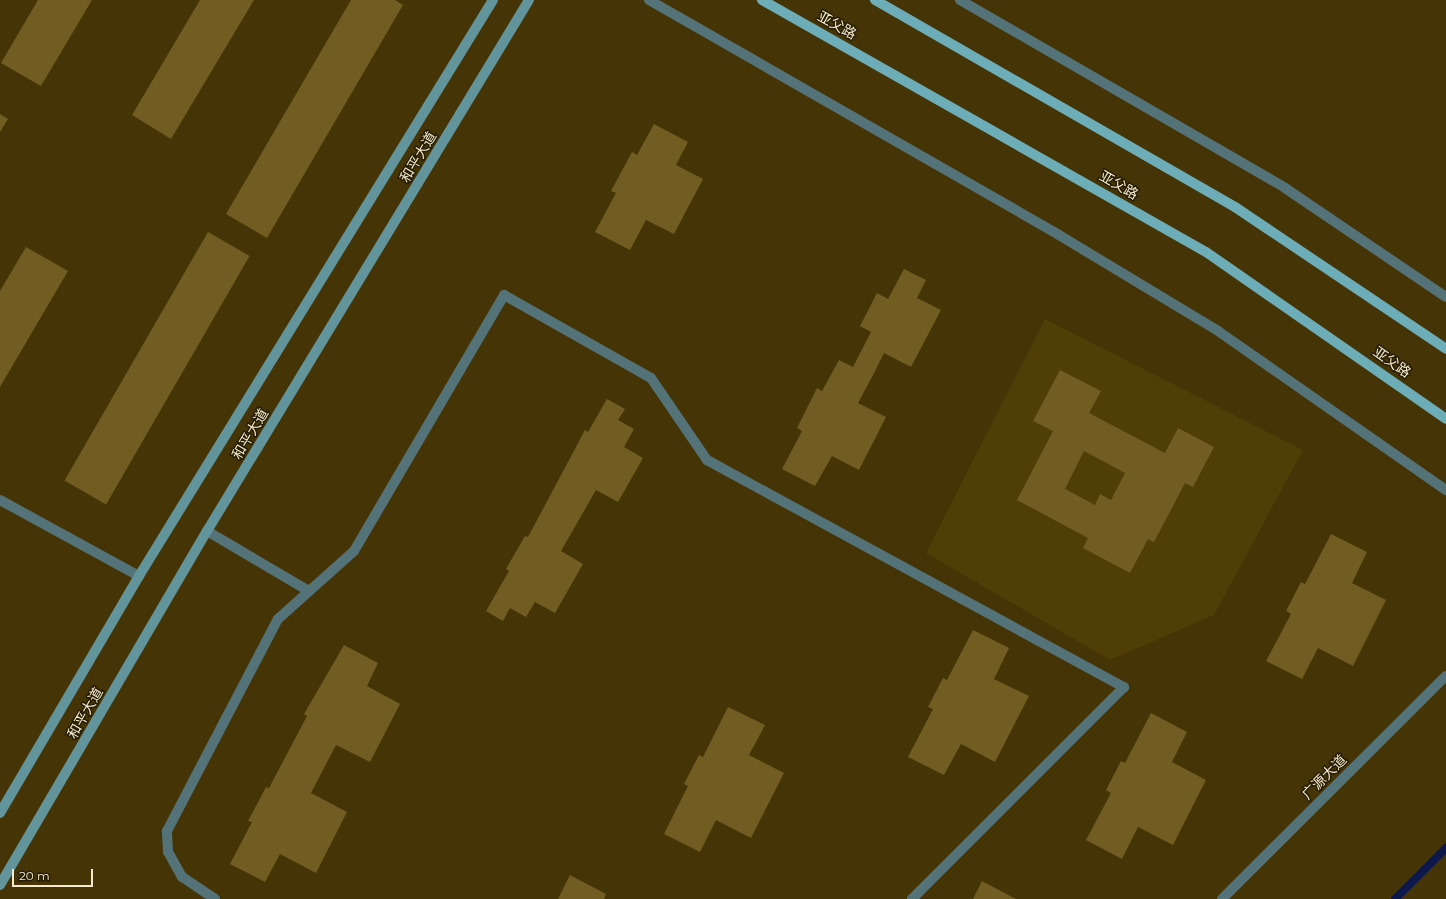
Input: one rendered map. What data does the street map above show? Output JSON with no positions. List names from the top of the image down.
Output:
{
  "streets": {
    "main road": ["亚父路", "和平大道"],
    "street": ["广源大道"]
  },
  "scale_bar": "20 m"
}
